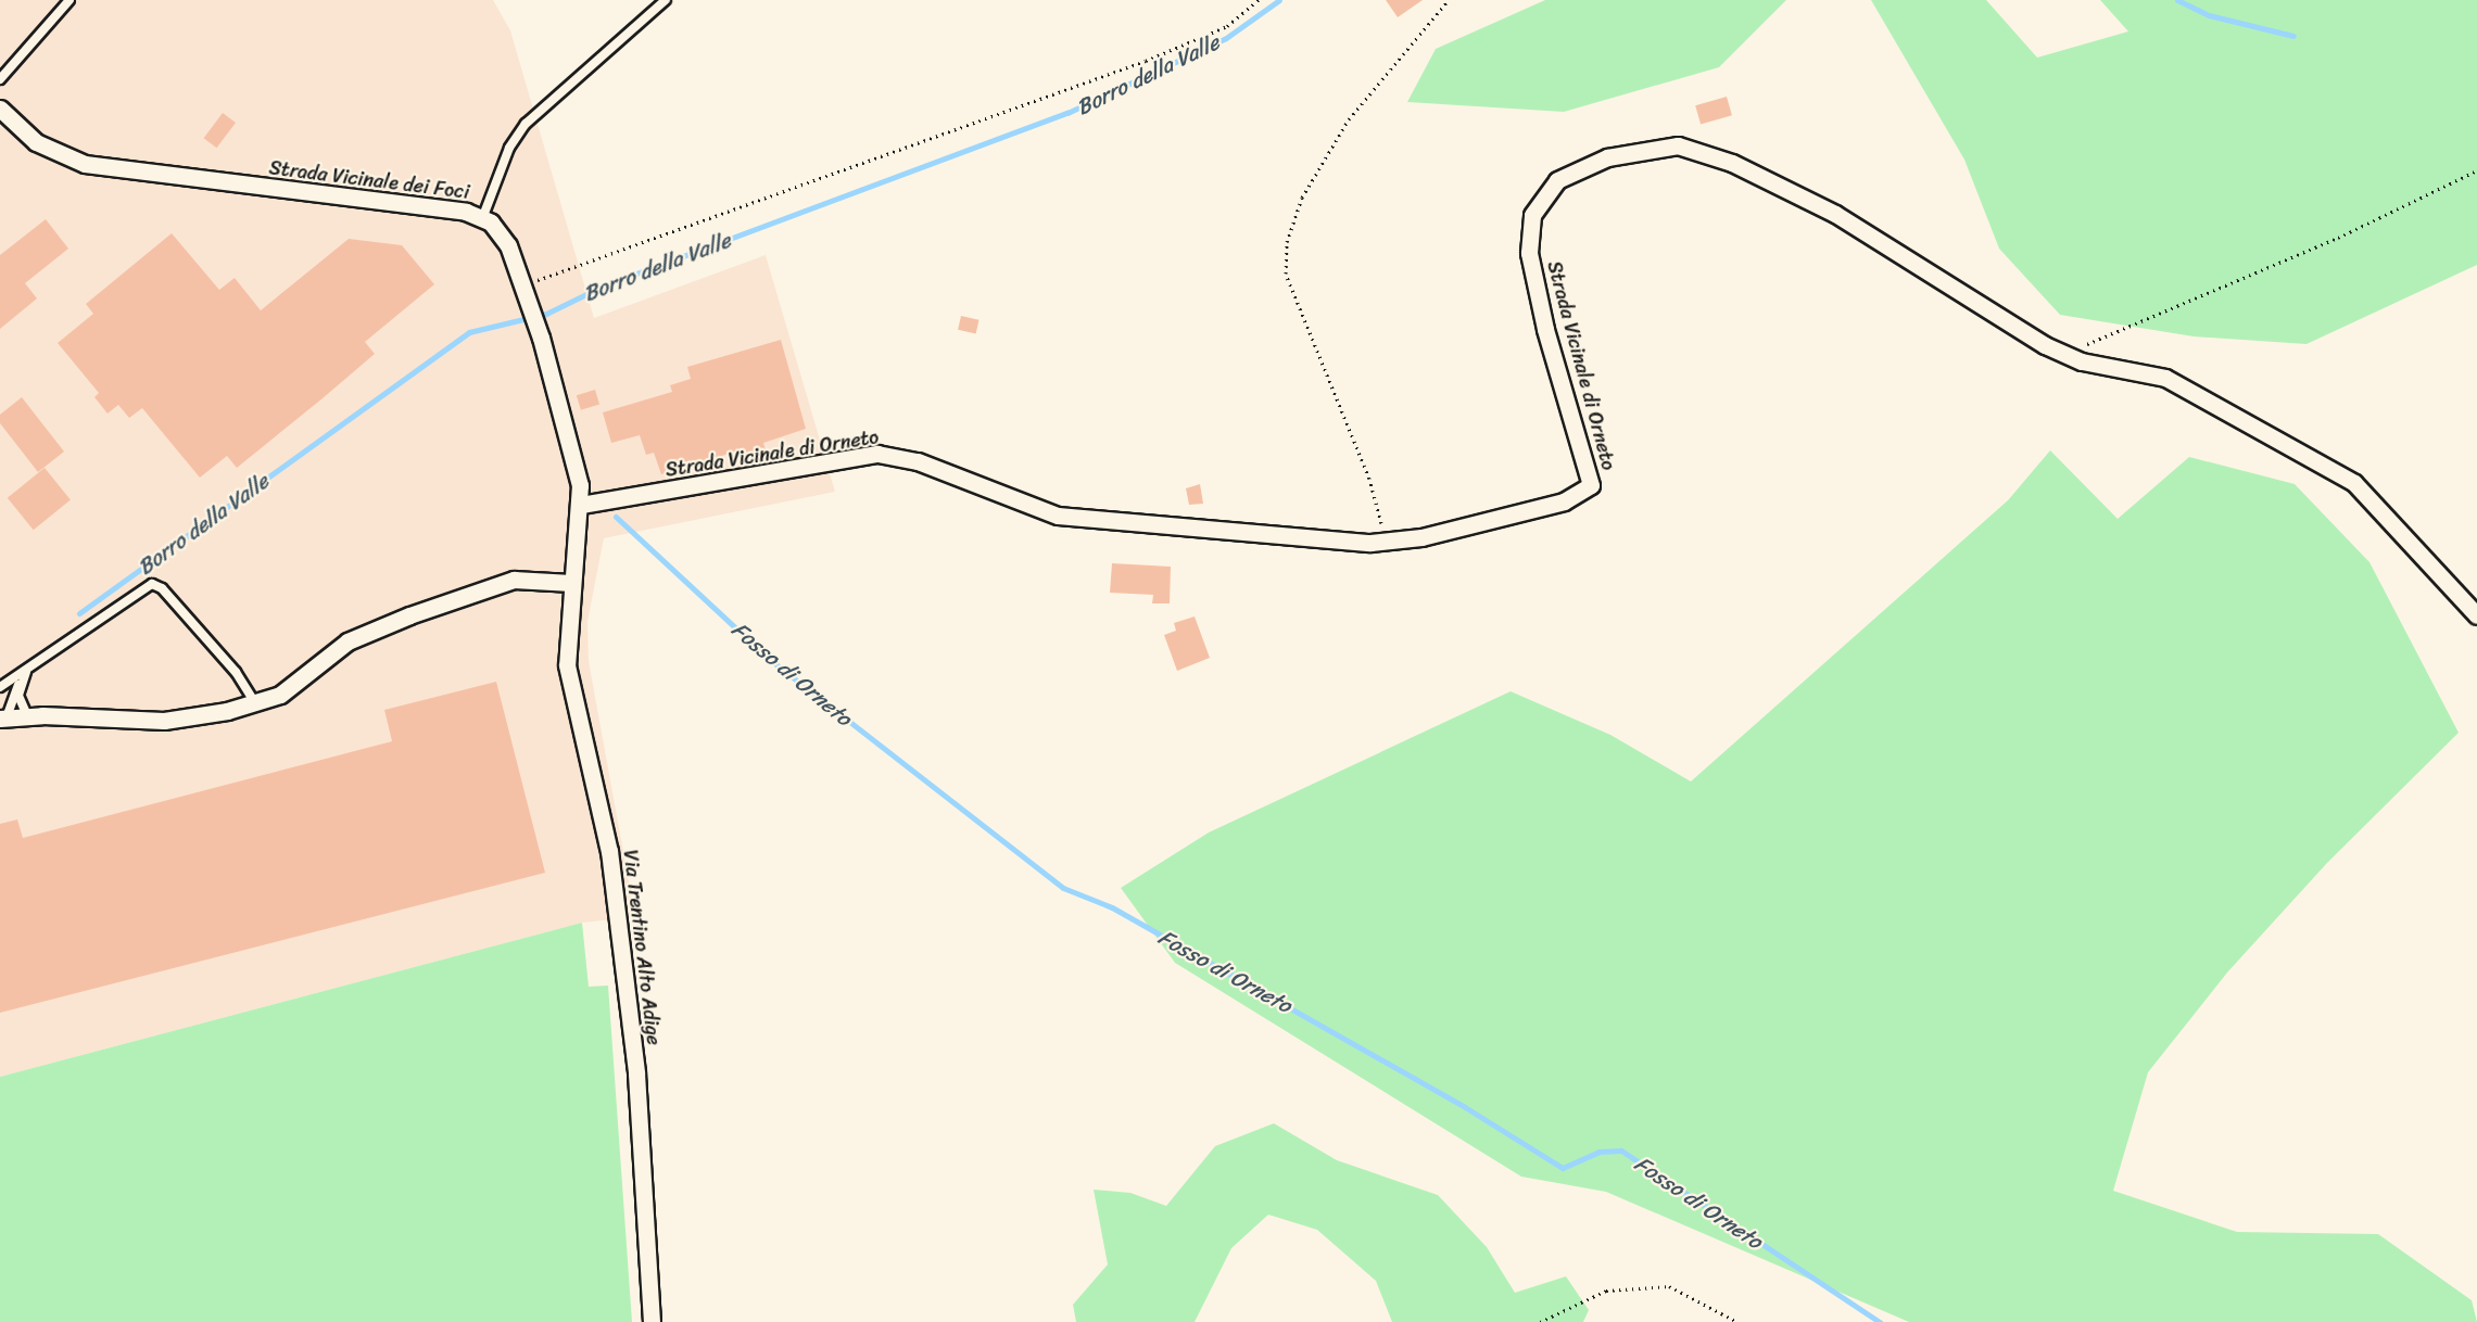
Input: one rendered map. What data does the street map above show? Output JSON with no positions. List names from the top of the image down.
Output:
{
  "streets": {
    "street": ["Strada Vicinale dei Foci", "Strada Vicinale di Orneto", "Via Trentino Alto Adige"]
  },
  "crossings": [
    ["Strada Vicinale dei Foci", "Strada Vicinale di Orneto"],
    ["Strada Vicinale dei Foci", "Via Trentino Alto Adige"],
    ["Strada Vicinale di Orneto", "Via Trentino Alto Adige"]
  ],
  "water": ["Borro della Valle", "Fosso di Orneto"]
}
